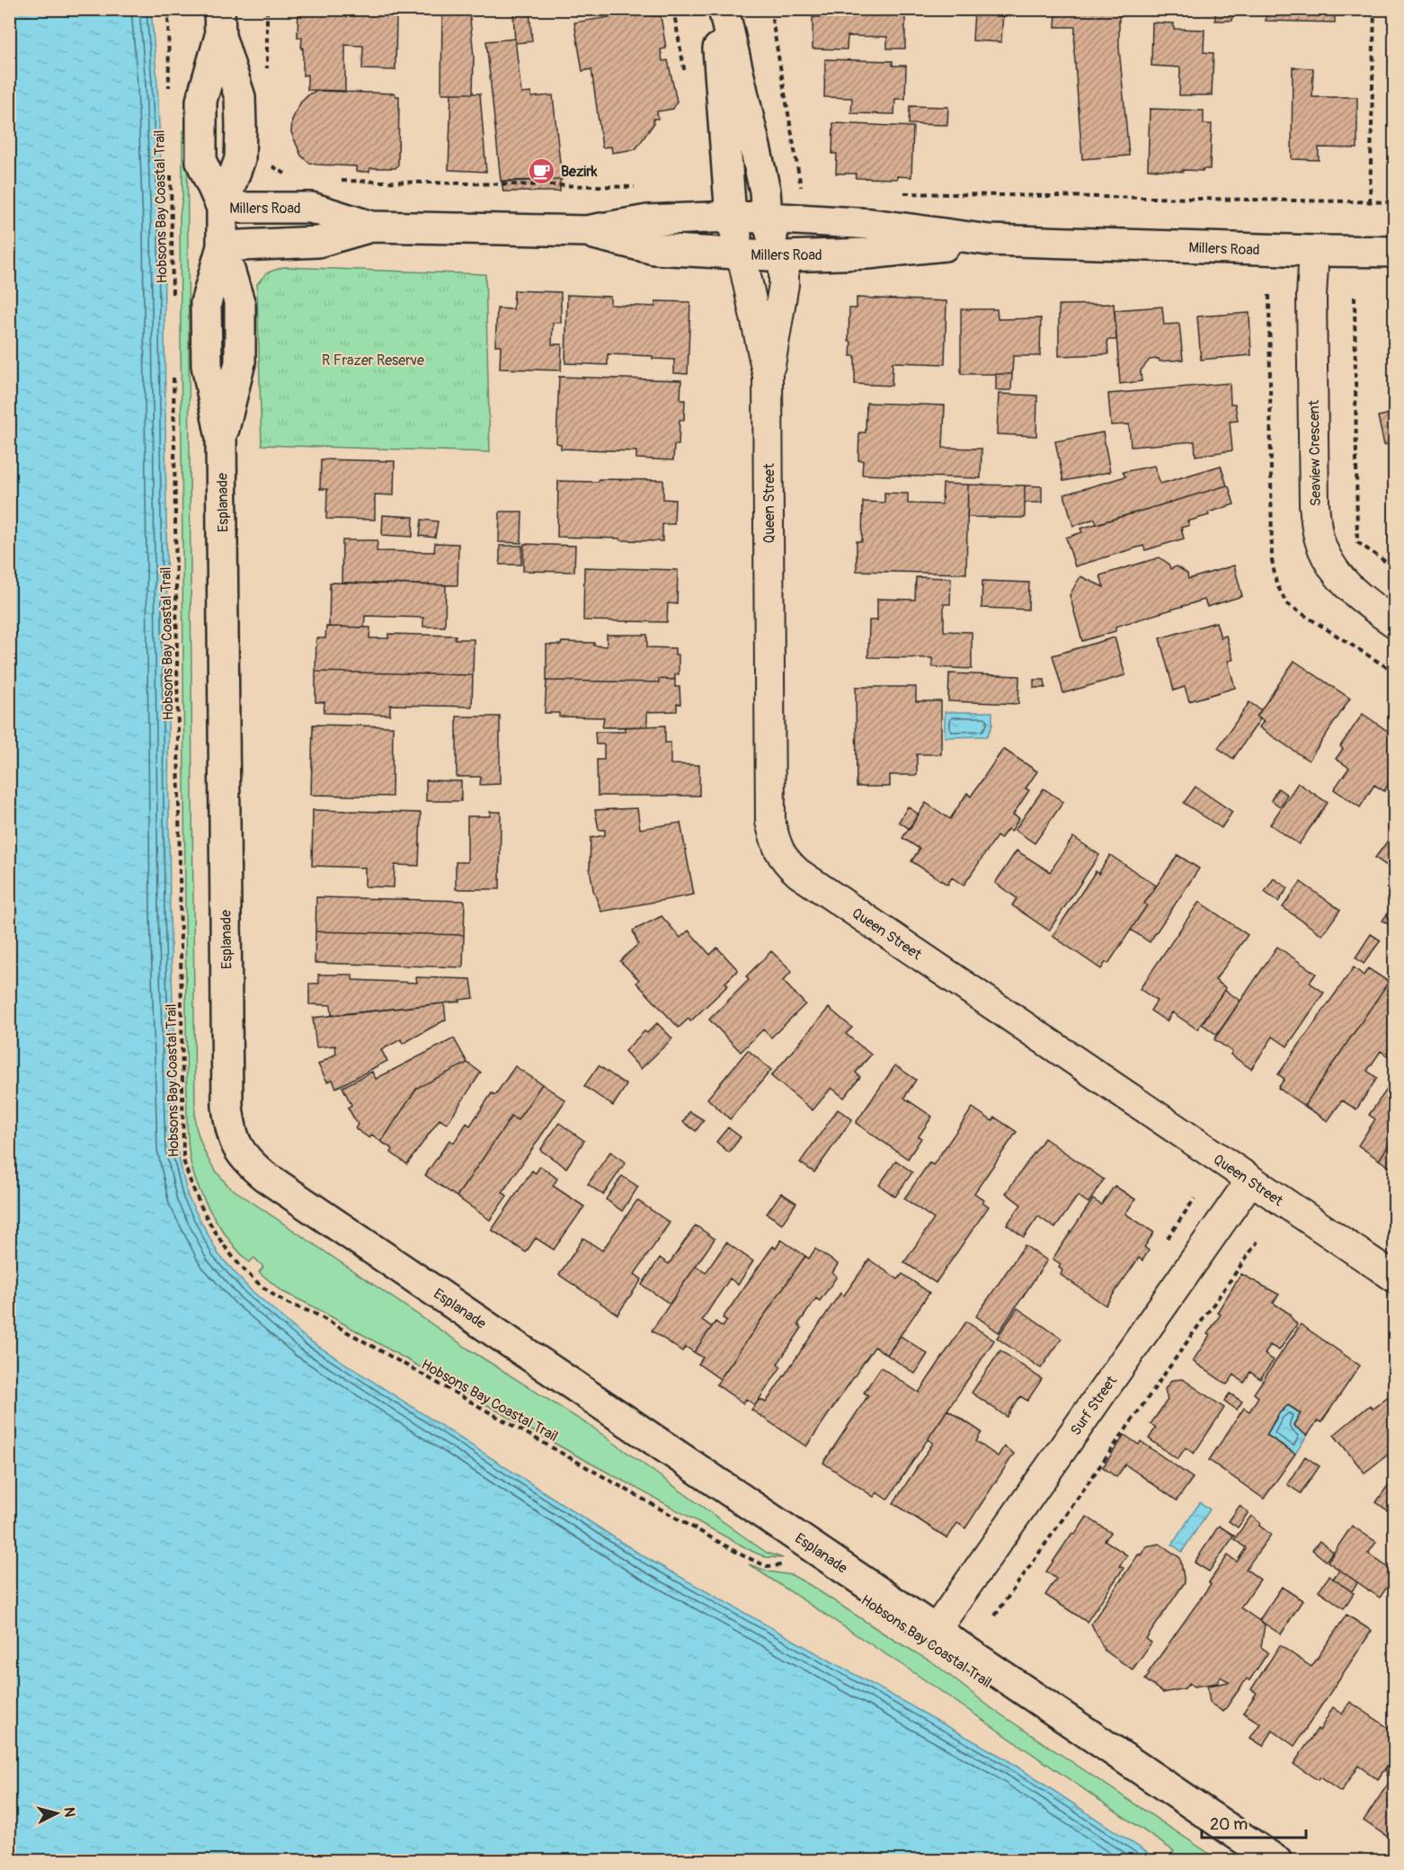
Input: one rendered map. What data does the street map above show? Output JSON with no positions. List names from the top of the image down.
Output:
{
  "streets": {
    "street": [
      "Millers Road",
      "Seaview Crescent",
      "Esplanade",
      "Queen Street",
      "Surf Street"
    ],
    "path": ["Hobsons Bay Coastal Trail"]
  },
  "crossings": [
    ["Millers Road", "Seaview Crescent"],
    ["Millers Road", "Esplanade"],
    ["Millers Road", "Queen Street"],
    ["Esplanade", "Surf Street"],
    ["Queen Street", "Surf Street"]
  ],
  "parks": ["R Frazer Reserve"],
  "places": {
    "cafe": ["Bezirk"]
  },
  "scale_bar": "20 m",
  "north": "right"
}
